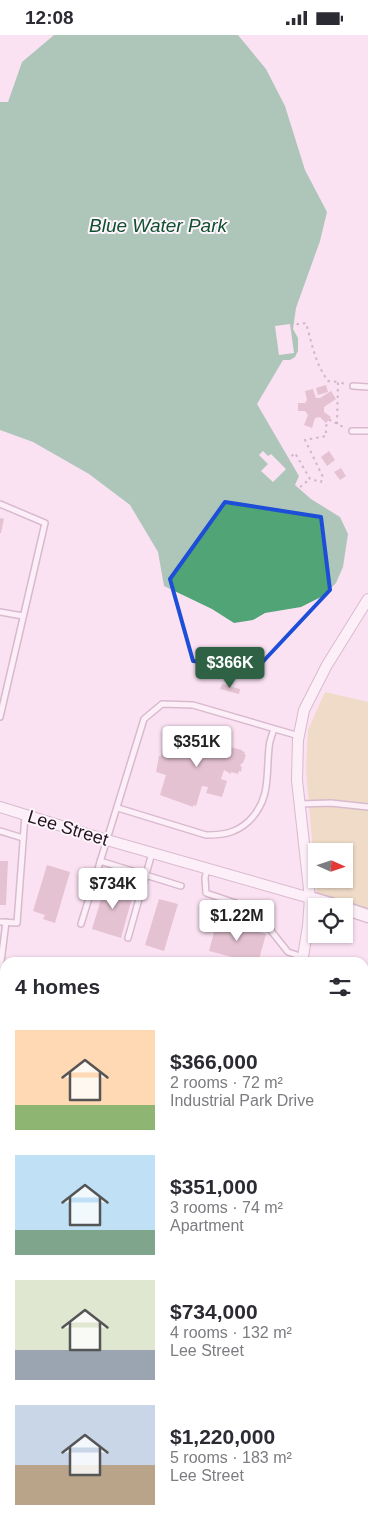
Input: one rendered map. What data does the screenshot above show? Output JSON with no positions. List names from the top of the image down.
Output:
{
  "streets": {
    "street": ["Lee Street"]
  },
  "water": ["Blue Water Park"],
  "north": "right",
  "page": {
    "status": "12:08",
    "price": [
      "$366K",
      "$351K",
      "$734K",
      "$1.22M"
    ],
    "heading": "4 homes",
    "list": [
      {
        "name": "$366,000",
        "note": "2 rooms · 72 m² · Industrial Park Drive"
      },
      {
        "name": "$351,000",
        "note": "3 rooms · 74 m² · Apartment"
      },
      {
        "name": "$734,000",
        "note": "4 rooms · 132 m² · Lee Street"
      },
      {
        "name": "$1,220,000",
        "note": "5 rooms · 183 m² · Lee Street"
      }
    ]
  }
}
